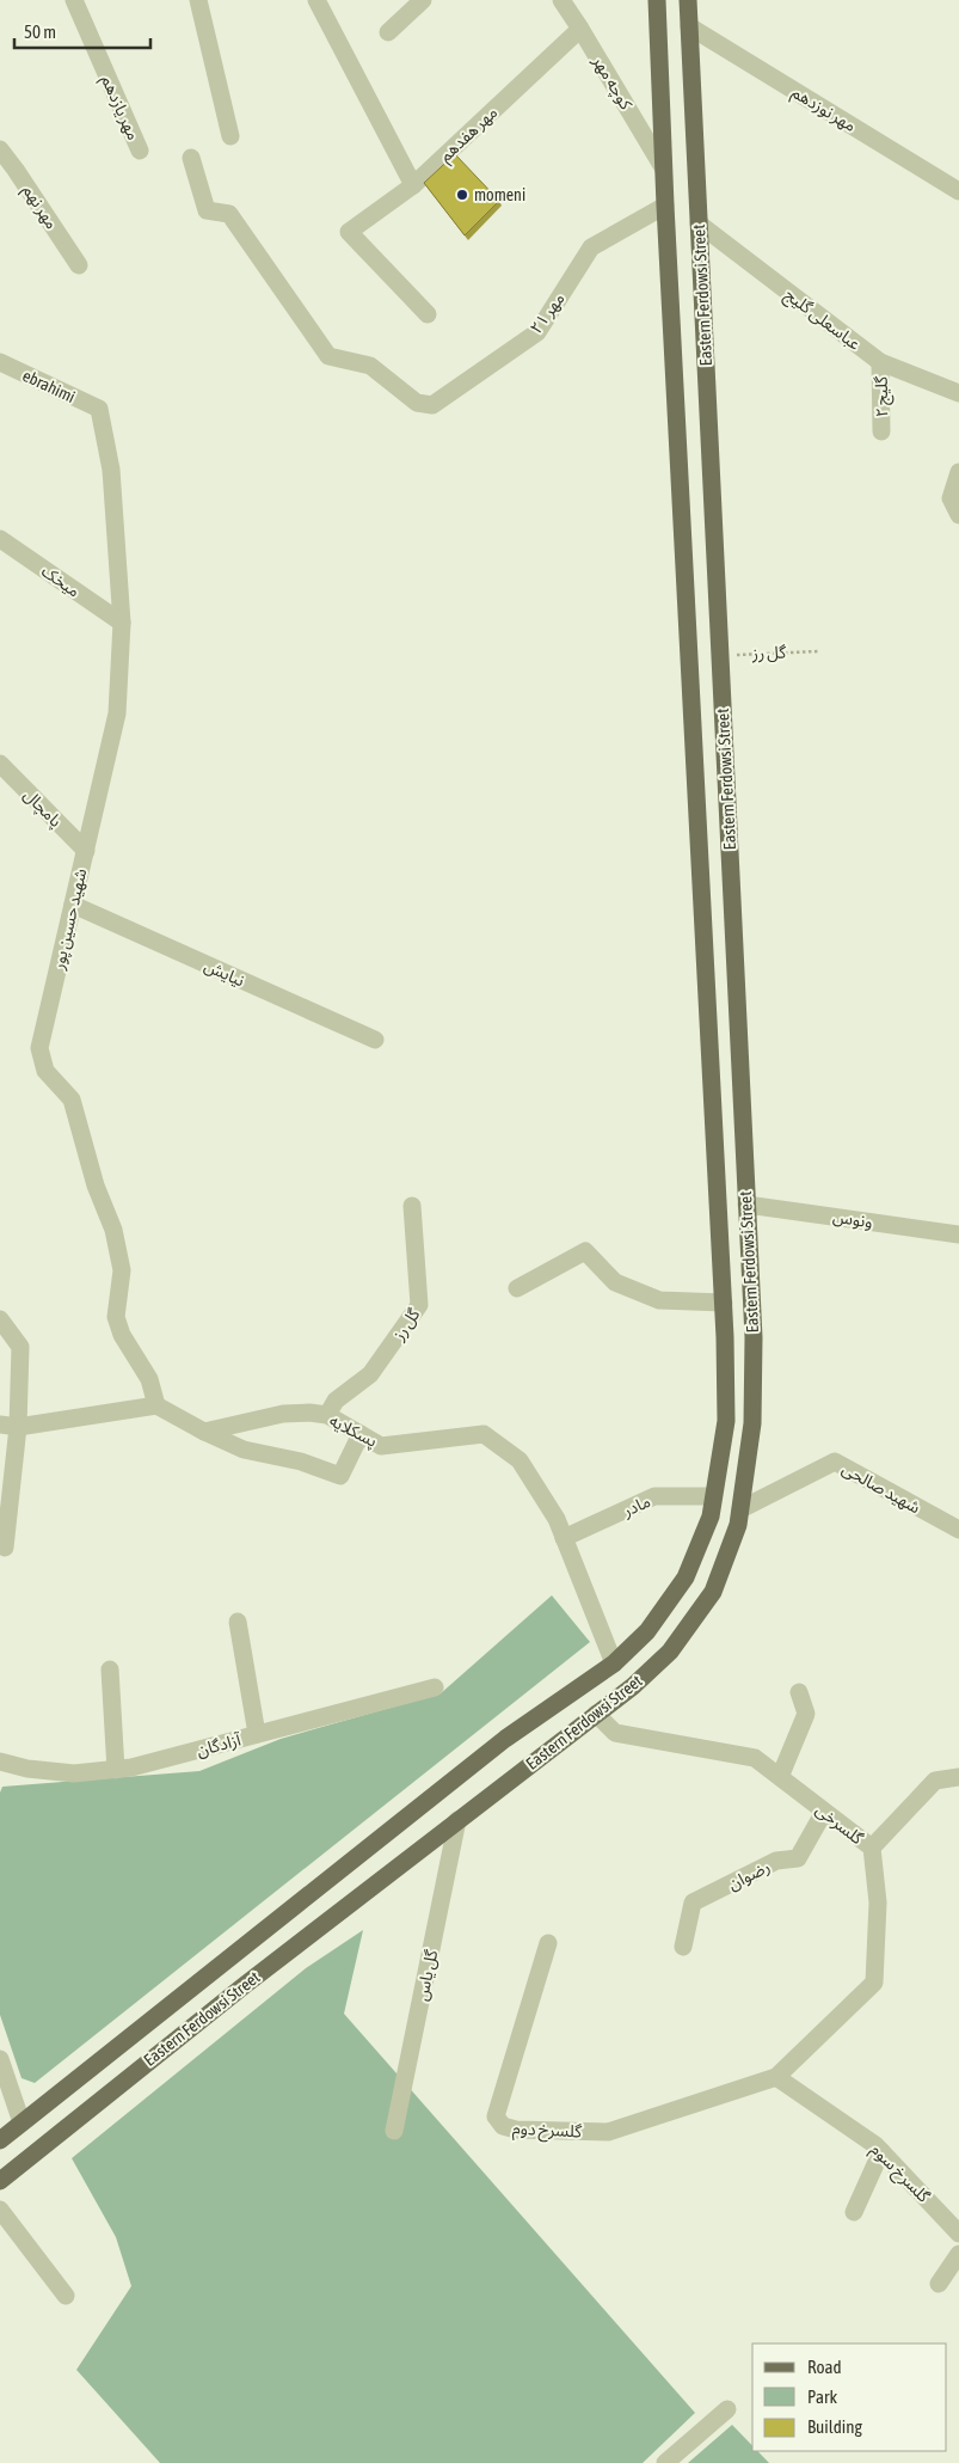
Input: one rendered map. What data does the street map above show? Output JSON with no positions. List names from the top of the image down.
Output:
{
  "streets": {
    "main road": ["Eastern Ferdowsi Street"],
    "street": [
      "کوچه مهر",
      "مهر یازدهم",
      "مهر نوزدهم",
      "مهر هفدهم",
      "مهر نهم",
      "مهر ۲۱",
      "عباسعلی گلیج",
      "ebrahimi",
      "گلیج ۲",
      "میخک",
      "گل رز",
      "پامچال",
      "شهید حسین پور",
      "نیایش",
      "ونوس",
      "پسکلایه",
      "شهید صالحی",
      "مادر",
      "آزادگان",
      "گلسرخی",
      "رضوان",
      "گل یاس",
      "گلسرخ دوم",
      "گلسرخ سوم"
    ]
  },
  "crossings": [
    ["کوچه مهر", "مهر هفدهم"],
    ["کوچه مهر", "Eastern Ferdowsi Street"],
    ["مهر نوزدهم", "Eastern Ferdowsi Street"],
    ["Eastern Ferdowsi Street", "مهر ۲۱"],
    ["Eastern Ferdowsi Street", "عباسعلی گلیج"],
    ["Eastern Ferdowsi Street", "گل رز"],
    ["Eastern Ferdowsi Street", "ونوس"],
    ["Eastern Ferdowsi Street", "پسکلایه"],
    ["Eastern Ferdowsi Street", "شهید صالحی"],
    ["Eastern Ferdowsi Street", "مادر"],
    ["Eastern Ferdowsi Street", "گلسرخی"],
    ["Eastern Ferdowsi Street", "گل یاس"],
    ["عباسعلی گلیج", "گلیج ۲"],
    ["ebrahimi", "شهید حسین پور"],
    ["میخک", "شهید حسین پور"],
    ["گل رز", "پسکلایه"],
    ["پامچال", "شهید حسین پور"],
    ["شهید حسین پور", "نیایش"],
    ["پسکلایه", "مادر"],
    ["گلسرخی", "رضوان"],
    ["گلسرخی", "گلسرخ دوم"],
    ["گلسرخی", "گلسرخ سوم"],
    ["گلسرخ دوم", "گلسرخ سوم"]
  ],
  "places": ["momeni"],
  "legend": ["Road", "Park", "Building"],
  "scale_bar": "50 m"
}
